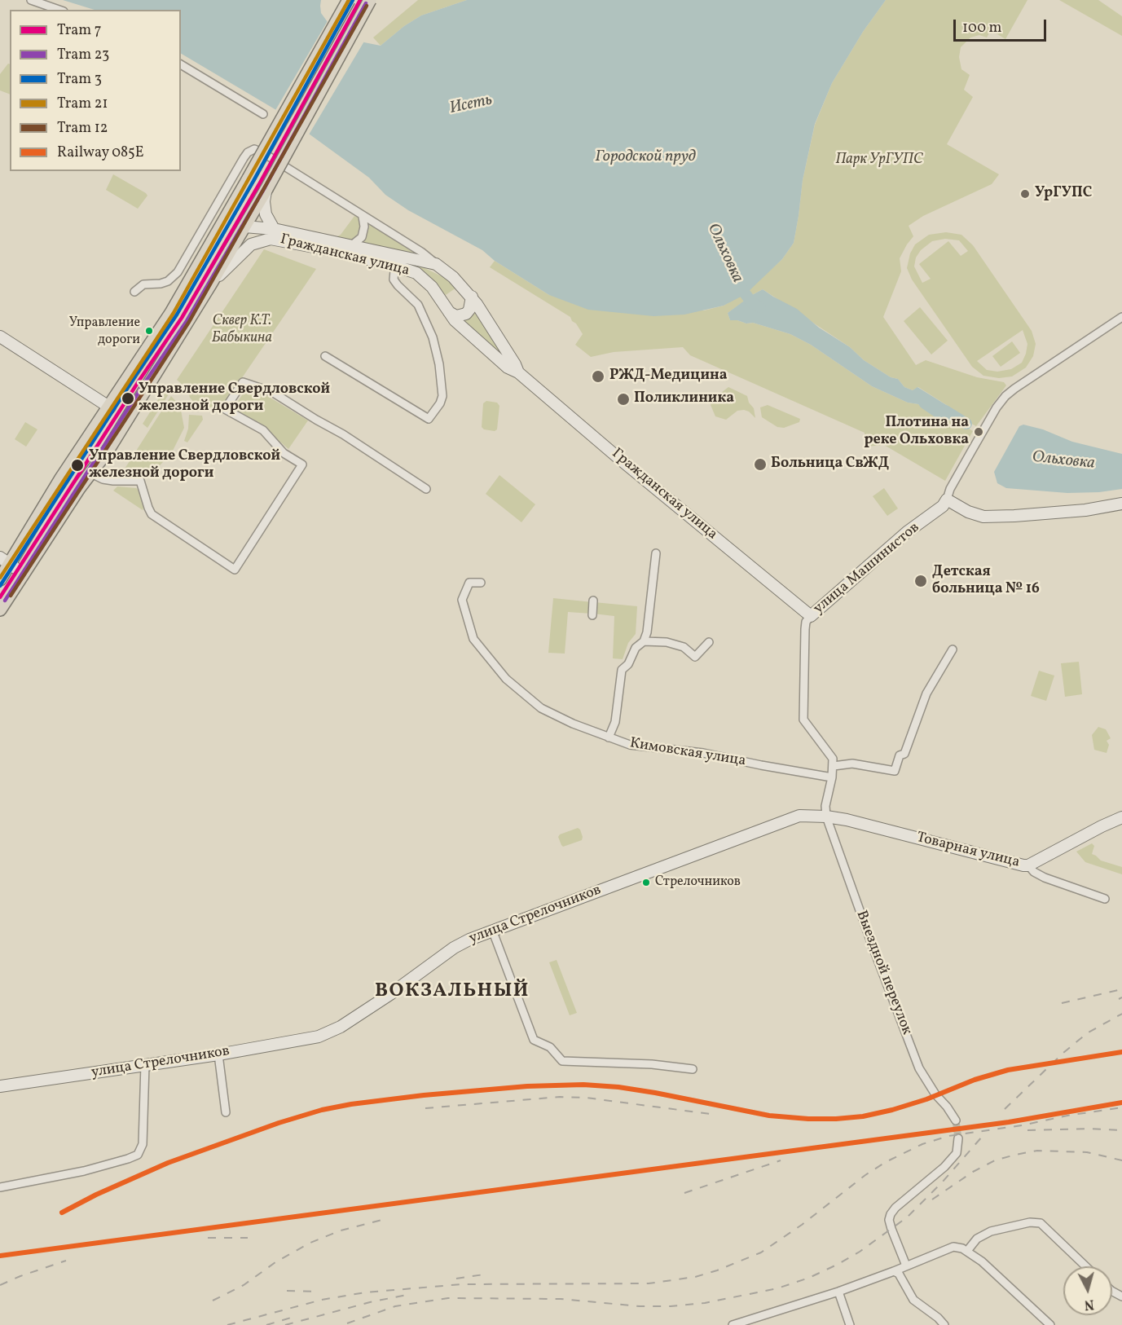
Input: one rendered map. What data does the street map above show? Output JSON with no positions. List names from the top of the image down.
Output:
{
  "streets": {
    "main road": ["Гражданская улица"],
    "street": [
      "улица Машинистов",
      "Кимовская улица",
      "Товарная улица",
      "улица Стрелочников",
      "Выездной переулок"
    ]
  },
  "crossings": [
    ["Гражданская улица", "улица Машинистов"],
    ["Товарная улица", "улица Стрелочников"],
    ["Товарная улица", "Выездной переулок"],
    ["улица Стрелочников", "Выездной переулок"]
  ],
  "districts": ["ВОКЗАЛЬНЫЙ"],
  "water": ["Исеть", "Городской пруд", "Ольховка"],
  "parks": ["Парк УрГУПС", "Сквер К.Т. Бабыкина"],
  "places": [
    "УрГУПС",
    "Управление дороги",
    "РЖД-Медицина",
    "Управление Свердловской железной дороги",
    "Поликлиника",
    "Плотина на реке Ольховка",
    "Больница СвЖД",
    "Управление Cвердловской железной дороги",
    "Детская больница № 16",
    "Стрелочников"
  ],
  "lines": [
    "tram line 7",
    "tram line 3",
    "tram line 21",
    "tram line 23",
    "tram line 12",
    "rail line 085Е"
  ],
  "legend": [
    "Tram 7",
    "Tram 23",
    "Tram 3",
    "Tram 21",
    "Tram 12",
    "Railway 085Е"
  ],
  "scale_bar": "100 m",
  "north": "bottom"
}
